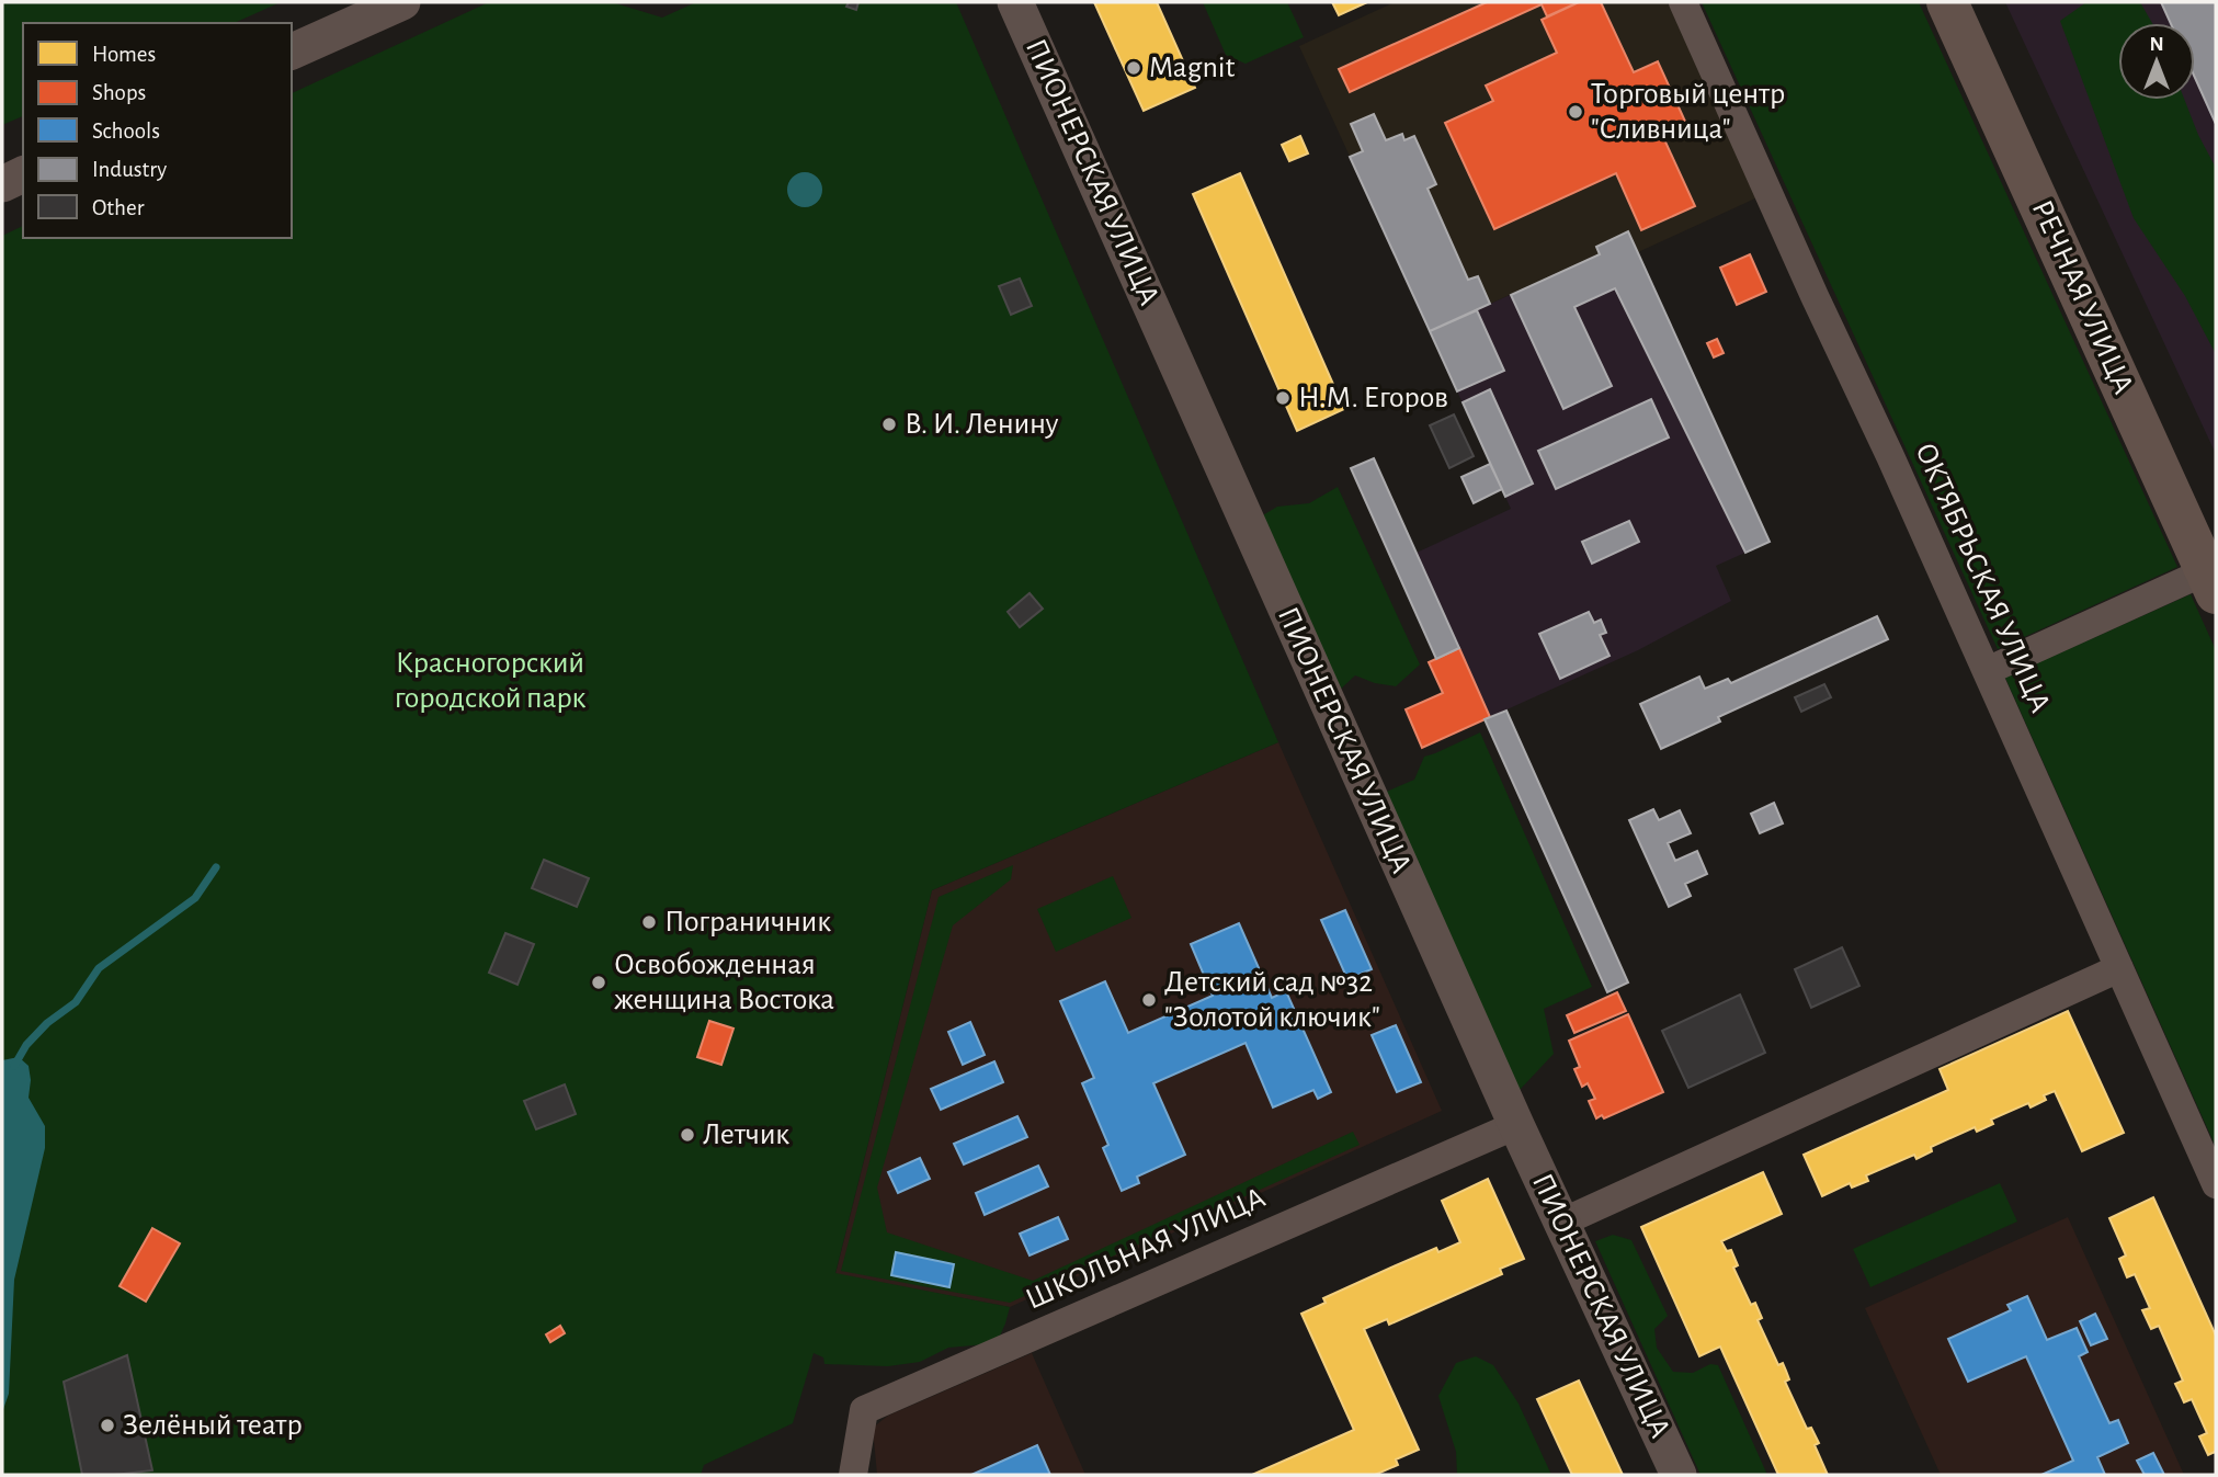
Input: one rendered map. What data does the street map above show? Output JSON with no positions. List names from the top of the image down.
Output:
{
  "streets": {
    "main road": ["РЕЧНАЯ УЛИЦА"],
    "street": ["ПИОНЕРСКАЯ УЛИЦА", "ОКТЯБРЬСКАЯ УЛИЦА", "ШКОЛЬНАЯ УЛИЦА"]
  },
  "crossings": [
    ["ПИОНЕРСКАЯ УЛИЦА", "ШКОЛЬНАЯ УЛИЦА"]
  ],
  "parks": ["Красногорский городской парк"],
  "places": [
    "Magnit",
    "Торговый центр \"Сливница\"",
    "Н.М. Егоров",
    "В. И. Ленину",
    "Пограничник",
    "Освобожденная женщина Востока",
    "Детский сад №32 \"Золотой ключик\"",
    "Летчик",
    "Зелёный театр"
  ],
  "legend": [
    "Homes",
    "Shops",
    "Schools",
    "Industry",
    "Other"
  ],
  "north": "top"
}
